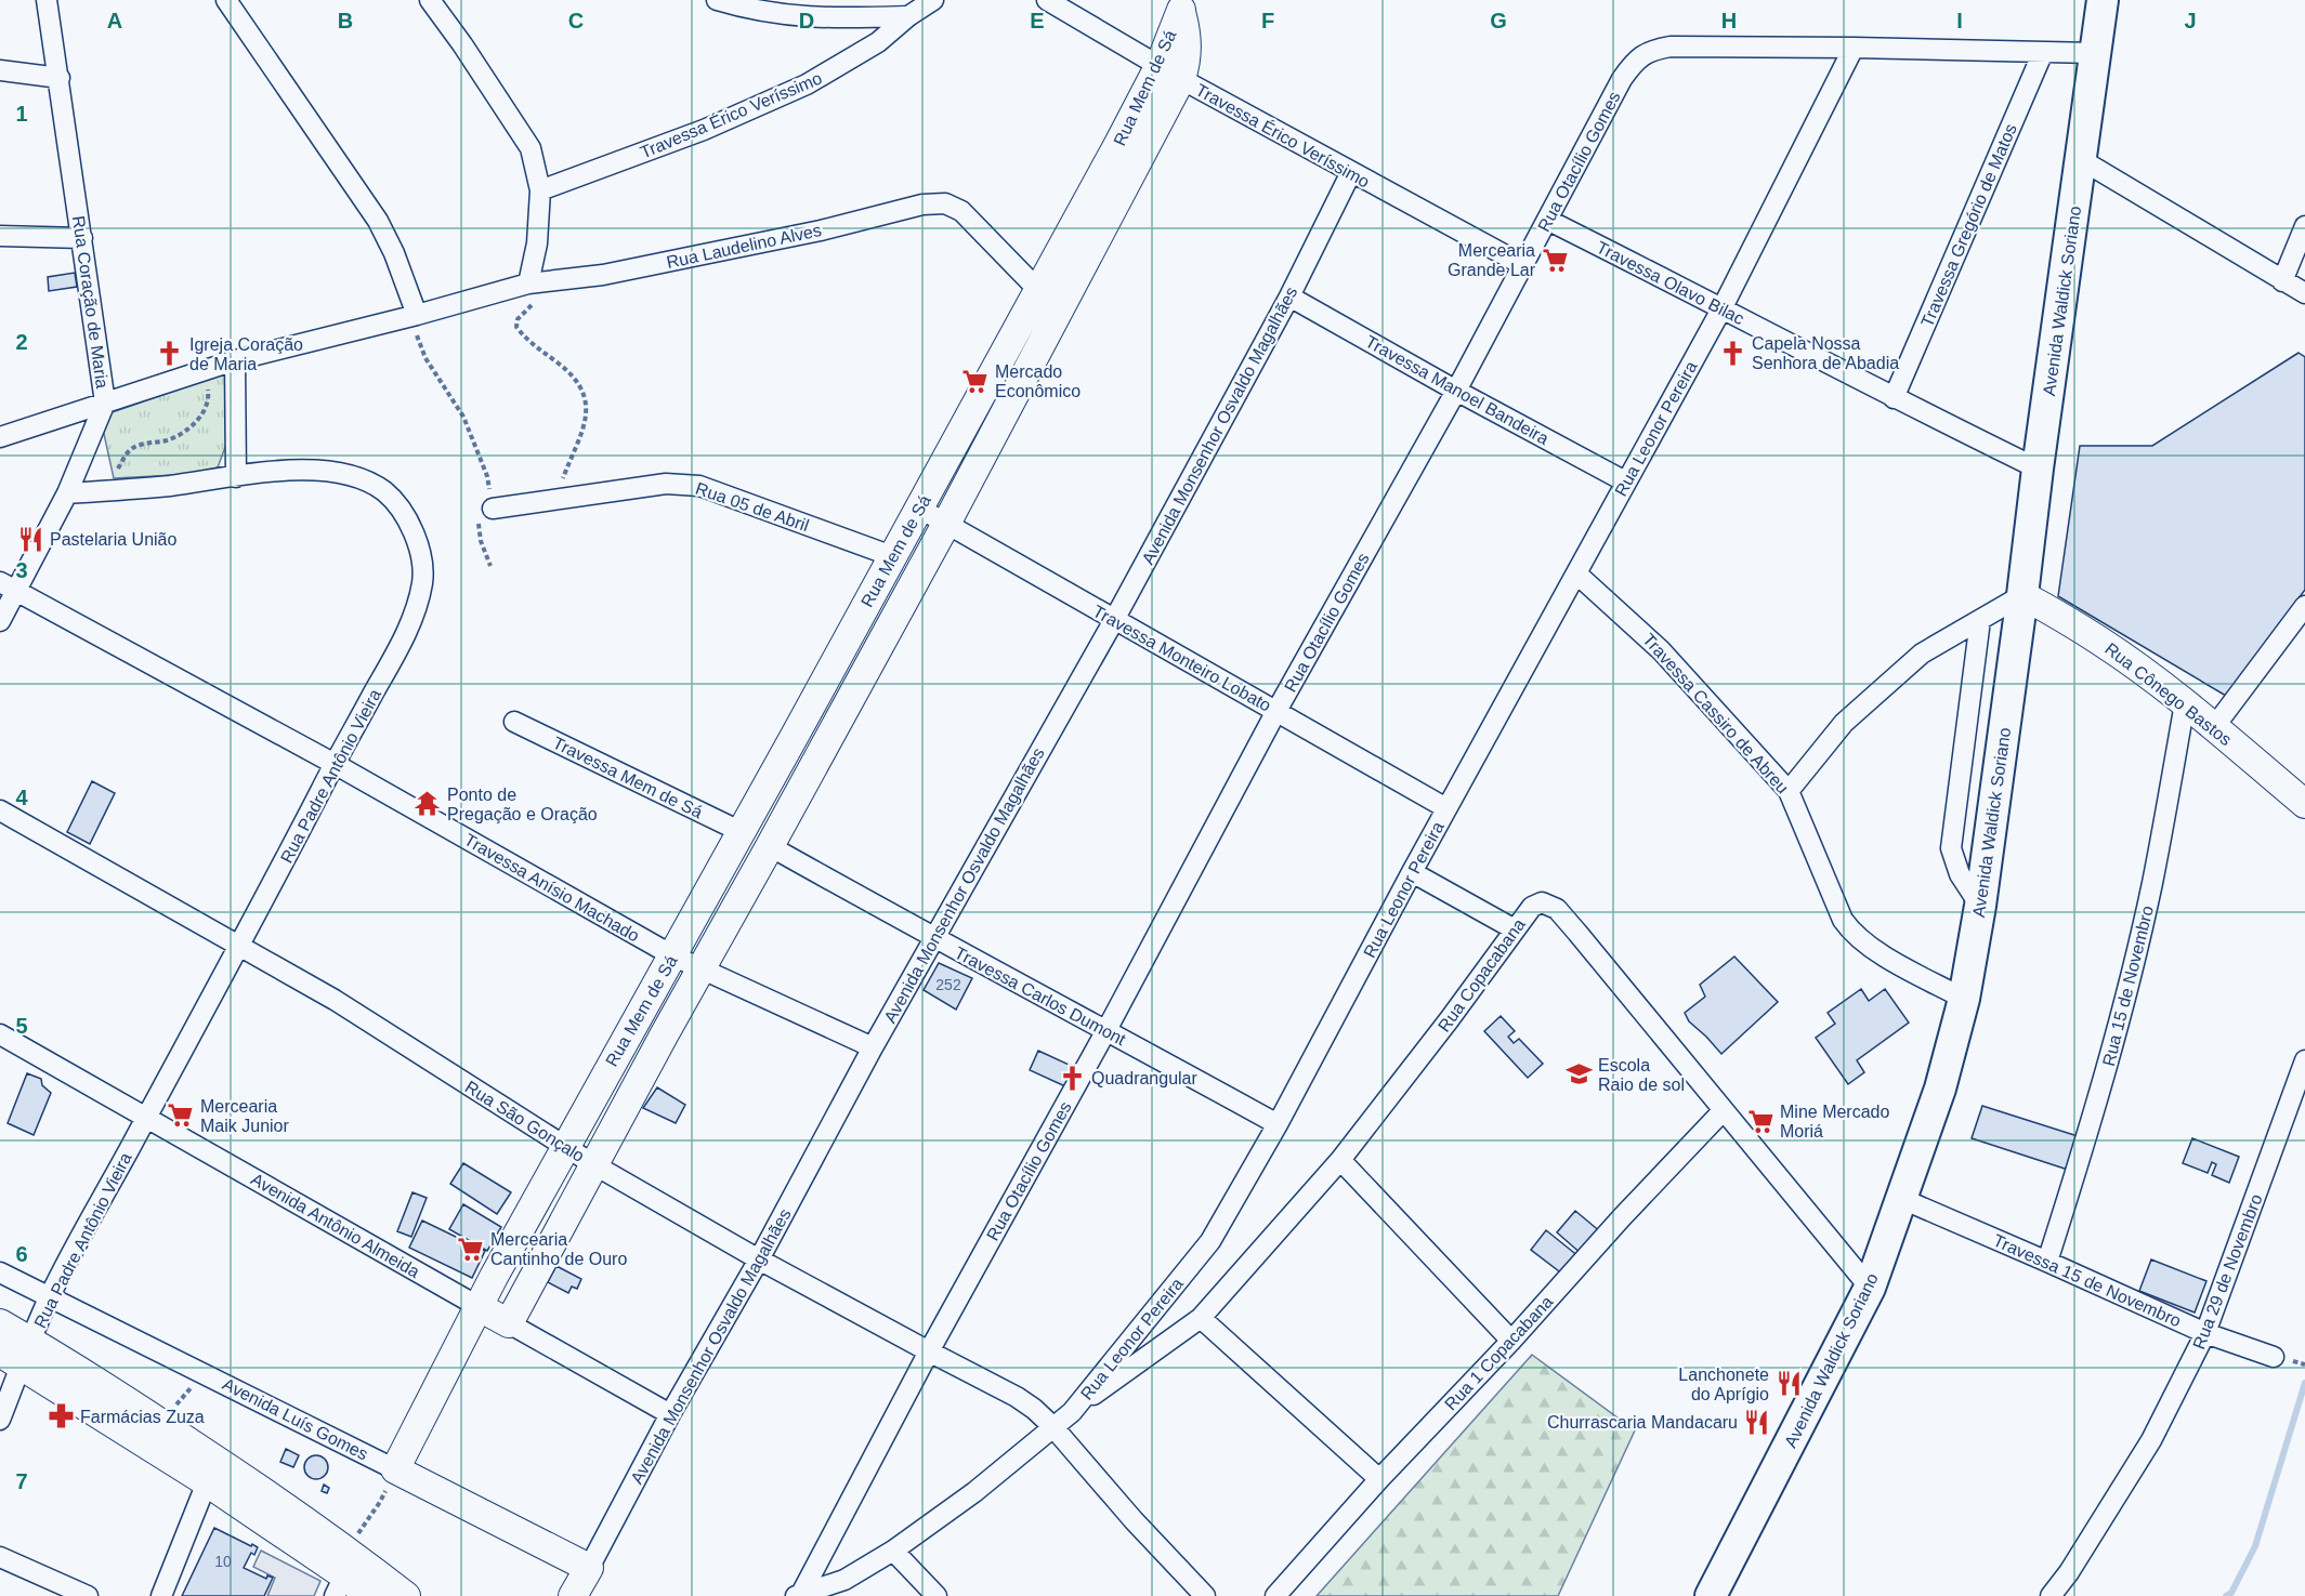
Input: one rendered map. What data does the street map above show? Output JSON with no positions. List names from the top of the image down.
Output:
{
  "streets": {
    "main road": ["Avenida Waldick Soriano"],
    "street": [
      "Rua Mem de Sá",
      "Travessa Érico Veríssimo",
      "Rua Otacílio Gomes",
      "Travessa Gregório de Matos",
      "Rua Laudelino Alves",
      "Travessa Olavo Bilac",
      "Rua Coração de Maria",
      "Travessa Manoel Bandeira",
      "Avenida Monsenhor Osvaldo Magalhães",
      "Rua Leonor Pereira",
      "Rua 05 de Abril",
      "Travessa Monteiro Lobato",
      "Rua Cônego Bastos",
      "Travessa Cassiro de Abreu",
      "Rua Padre Antônio Vieira",
      "Travessa Mem de Sá",
      "Travessa Anísio Machado",
      "Rua Copacabana",
      "Rua 15 de Novembro",
      "Travessa Carlos Dumont",
      "Rua São Gonçalo",
      "Avenida Antônio Almeida",
      "Rua 29 de Novembro",
      "Travessa 15 de Novembro",
      "Rua 1 Copacabana",
      "Avenida Luís Gomes"
    ]
  },
  "crossings": [
    ["Rua Mem de Sá", "Travessa Érico Veríssimo"],
    ["Rua Mem de Sá", "Rua Laudelino Alves"],
    ["Rua Mem de Sá", "Rua 05 de Abril"],
    ["Rua Mem de Sá", "Travessa Monteiro Lobato"],
    ["Rua Mem de Sá", "Travessa Mem de Sá"],
    ["Rua Mem de Sá", "Travessa Anísio Machado"],
    ["Rua Mem de Sá", "Travessa Carlos Dumont"],
    ["Rua Mem de Sá", "Rua São Gonçalo"],
    ["Rua Mem de Sá", "Avenida Antônio Almeida"],
    ["Rua Mem de Sá", "Avenida Luís Gomes"],
    ["Travessa Érico Veríssimo", "Rua Otacílio Gomes"],
    ["Travessa Érico Veríssimo", "Avenida Monsenhor Osvaldo Magalhães"],
    ["Rua Otacílio Gomes", "Travessa Gregório de Matos"],
    ["Rua Otacílio Gomes", "Travessa Olavo Bilac"],
    ["Rua Otacílio Gomes", "Avenida Waldick Soriano"],
    ["Rua Otacílio Gomes", "Travessa Manoel Bandeira"],
    ["Rua Otacílio Gomes", "Rua Leonor Pereira"],
    ["Rua Otacílio Gomes", "Travessa Monteiro Lobato"],
    ["Rua Otacílio Gomes", "Travessa Carlos Dumont"],
    ["Rua Otacílio Gomes", "Rua São Gonçalo"],
    ["Travessa Gregório de Matos", "Travessa Olavo Bilac"],
    ["Rua Laudelino Alves", "Rua Coração de Maria"],
    ["Travessa Olavo Bilac", "Avenida Waldick Soriano"],
    ["Travessa Olavo Bilac", "Rua Leonor Pereira"],
    ["Avenida Waldick Soriano", "Rua Cônego Bastos"],
    ["Avenida Waldick Soriano", "Travessa Cassiro de Abreu"],
    ["Avenida Waldick Soriano", "Rua Copacabana"],
    ["Avenida Waldick Soriano", "Travessa 15 de Novembro"],
    ["Rua Coração de Maria", "Rua Padre Antônio Vieira"],
    ["Rua Coração de Maria", "Travessa Anísio Machado"],
    ["Travessa Manoel Bandeira", "Avenida Monsenhor Osvaldo Magalhães"],
    ["Travessa Manoel Bandeira", "Rua Leonor Pereira"],
    ["Avenida Monsenhor Osvaldo Magalhães", "Travessa Monteiro Lobato"],
    ["Avenida Monsenhor Osvaldo Magalhães", "Travessa Anísio Machado"],
    ["Avenida Monsenhor Osvaldo Magalhães", "Travessa Carlos Dumont"],
    ["Avenida Monsenhor Osvaldo Magalhães", "Rua São Gonçalo"],
    ["Avenida Monsenhor Osvaldo Magalhães", "Avenida Antônio Almeida"],
    ["Avenida Monsenhor Osvaldo Magalhães", "Avenida Luís Gomes"],
    ["Rua Leonor Pereira", "Travessa Monteiro Lobato"],
    ["Rua Leonor Pereira", "Travessa Cassiro de Abreu"],
    ["Rua Leonor Pereira", "Rua Copacabana"],
    ["Rua Leonor Pereira", "Travessa Carlos Dumont"],
    ["Rua Leonor Pereira", "Rua São Gonçalo"],
    ["Rua Cônego Bastos", "Rua 15 de Novembro"],
    ["Rua Padre Antônio Vieira", "Travessa Anísio Machado"],
    ["Rua Padre Antônio Vieira", "Rua São Gonçalo"],
    ["Rua Padre Antônio Vieira", "Avenida Antônio Almeida"],
    ["Rua Padre Antônio Vieira", "Avenida Luís Gomes"],
    ["Rua Copacabana", "Rua 1 Copacabana"],
    ["Rua 15 de Novembro", "Travessa 15 de Novembro"],
    ["Rua 29 de Novembro", "Travessa 15 de Novembro"]
  ],
  "places": {
    "supermarket": [
      "Mercearia Grande Lar",
      "Mercado Econômico",
      "Mercearia Maik Junior",
      "Mine Mercado Moriá",
      "Mercearia Cantinho de Ouro"
    ],
    "church": ["Capela Nossa Senhora de Abadia", "Igreja Coração de Maria", "Quadrangular"],
    "restaurant": ["Pastelaria União", "Lanchonete do Aprígio", "Churrascaria Mandacaru"],
    "temple": ["Ponto de Pregação e Oração"],
    "school or university": ["Escola Raio de sol"],
    "pharmacy": ["Farmácias Zuza"]
  },
  "house_numbers": ["252", "10"],
  "grid": {
    "columns": [
      "A",
      "B",
      "C",
      "D",
      "E",
      "F",
      "G",
      "H",
      "I",
      "J"
    ],
    "rows": [
      "1",
      "2",
      "3",
      "4",
      "5",
      "6",
      "7"
    ]
  }
}
